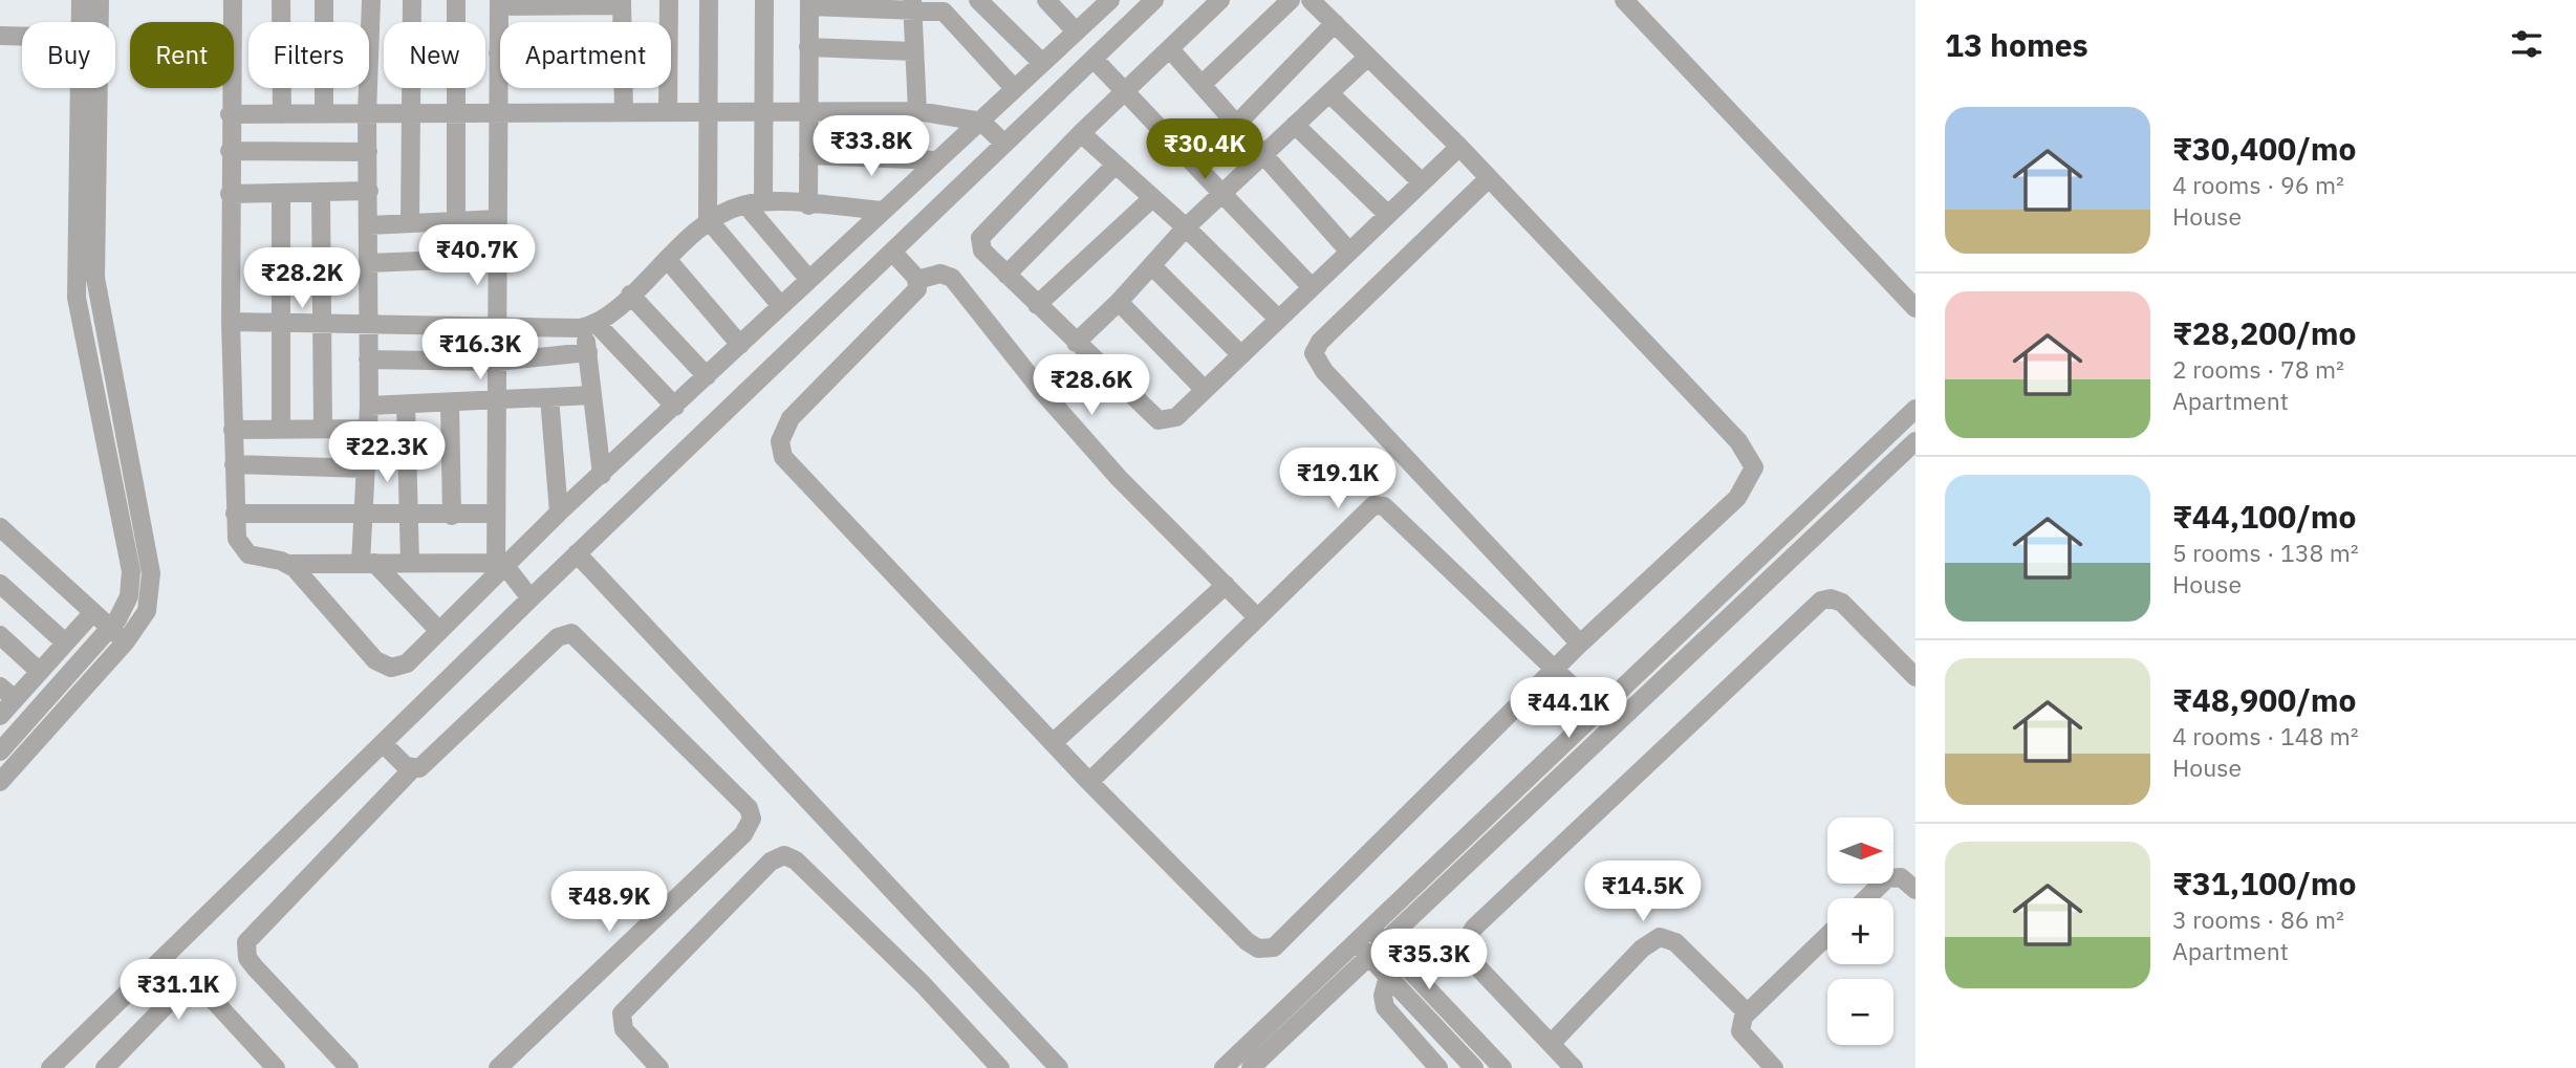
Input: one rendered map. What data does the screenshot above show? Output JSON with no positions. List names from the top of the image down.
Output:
{
  "north": "right",
  "page": {
    "heading": "13 homes",
    "chip": [
      "Buy",
      "Rent",
      "Filters",
      "New",
      "Apartment"
    ],
    "list": [
      {
        "name": "₹30,400/mo",
        "note": "4 rooms · 96 m² · House"
      },
      {
        "name": "₹28,200/mo",
        "note": "2 rooms · 78 m² · Apartment"
      },
      {
        "name": "₹44,100/mo",
        "note": "5 rooms · 138 m² · House"
      },
      {
        "name": "₹48,900/mo",
        "note": "4 rooms · 148 m² · House"
      },
      {
        "name": "₹31,100/mo",
        "note": "3 rooms · 86 m² · Apartment"
      }
    ],
    "price": [
      "₹33.8K",
      "₹30.4K",
      "₹40.7K",
      "₹28.2K",
      "₹16.3K",
      "₹28.6K",
      "₹22.3K",
      "₹19.1K",
      "₹44.1K",
      "₹14.5K",
      "₹48.9K",
      "₹35.3K",
      "₹31.1K"
    ],
    "map_buttons": ["+", "−"]
  }
}
